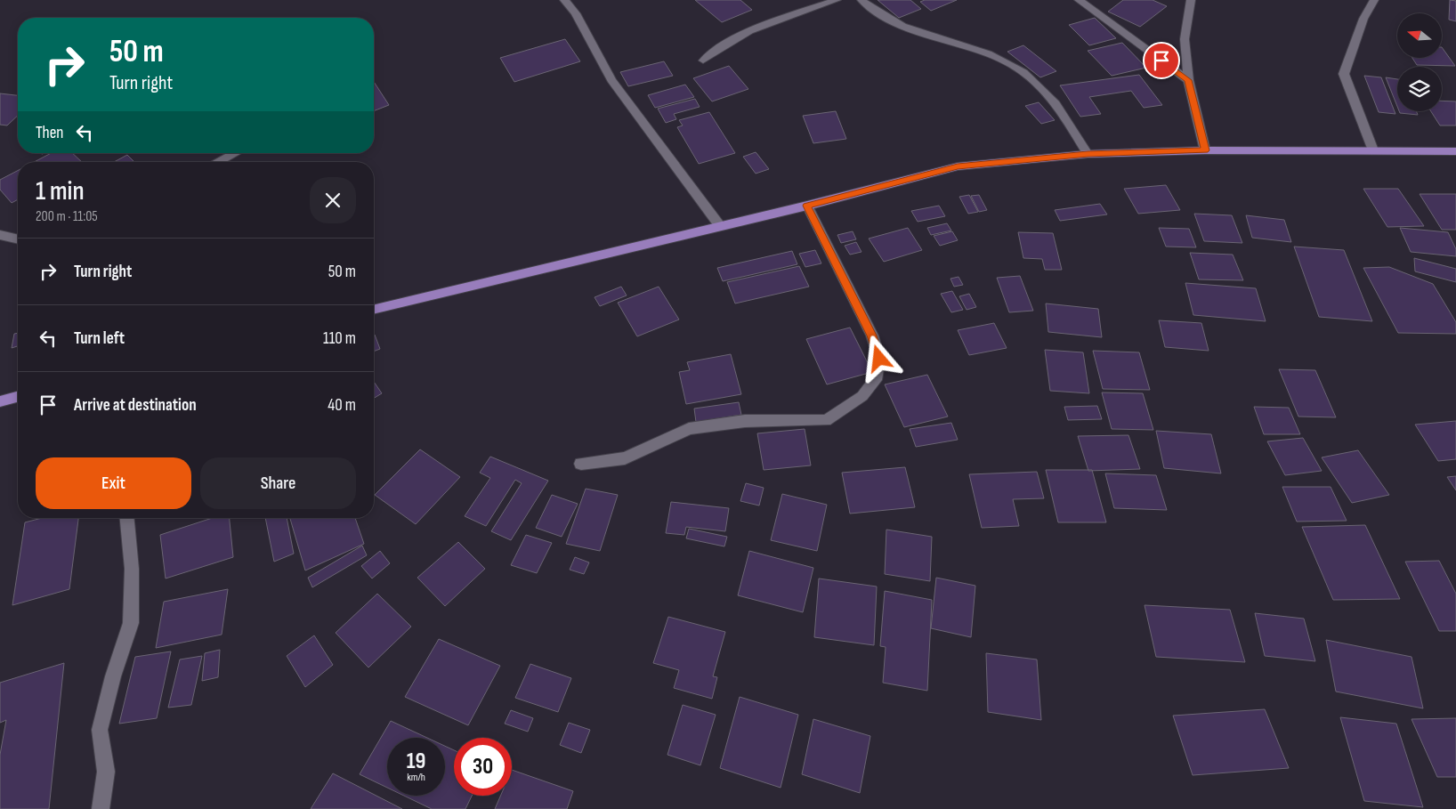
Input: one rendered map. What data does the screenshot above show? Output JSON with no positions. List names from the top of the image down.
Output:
{
  "north": "left",
  "page": {
    "turn": ["50 m", "Turn right"],
    "then": "Then",
    "heading": ["1 min", "200 m · 11:05"],
    "list": [
      {
        "name": "Turn right",
        "value": "50 m"
      },
      {
        "name": "Turn left",
        "value": "110 m"
      },
      {
        "name": "Arrive at destination",
        "value": "40 m"
      }
    ],
    "buttons": ["Exit", "Share"],
    "speed": "19 km/h",
    "limit": "30"
  }
}
